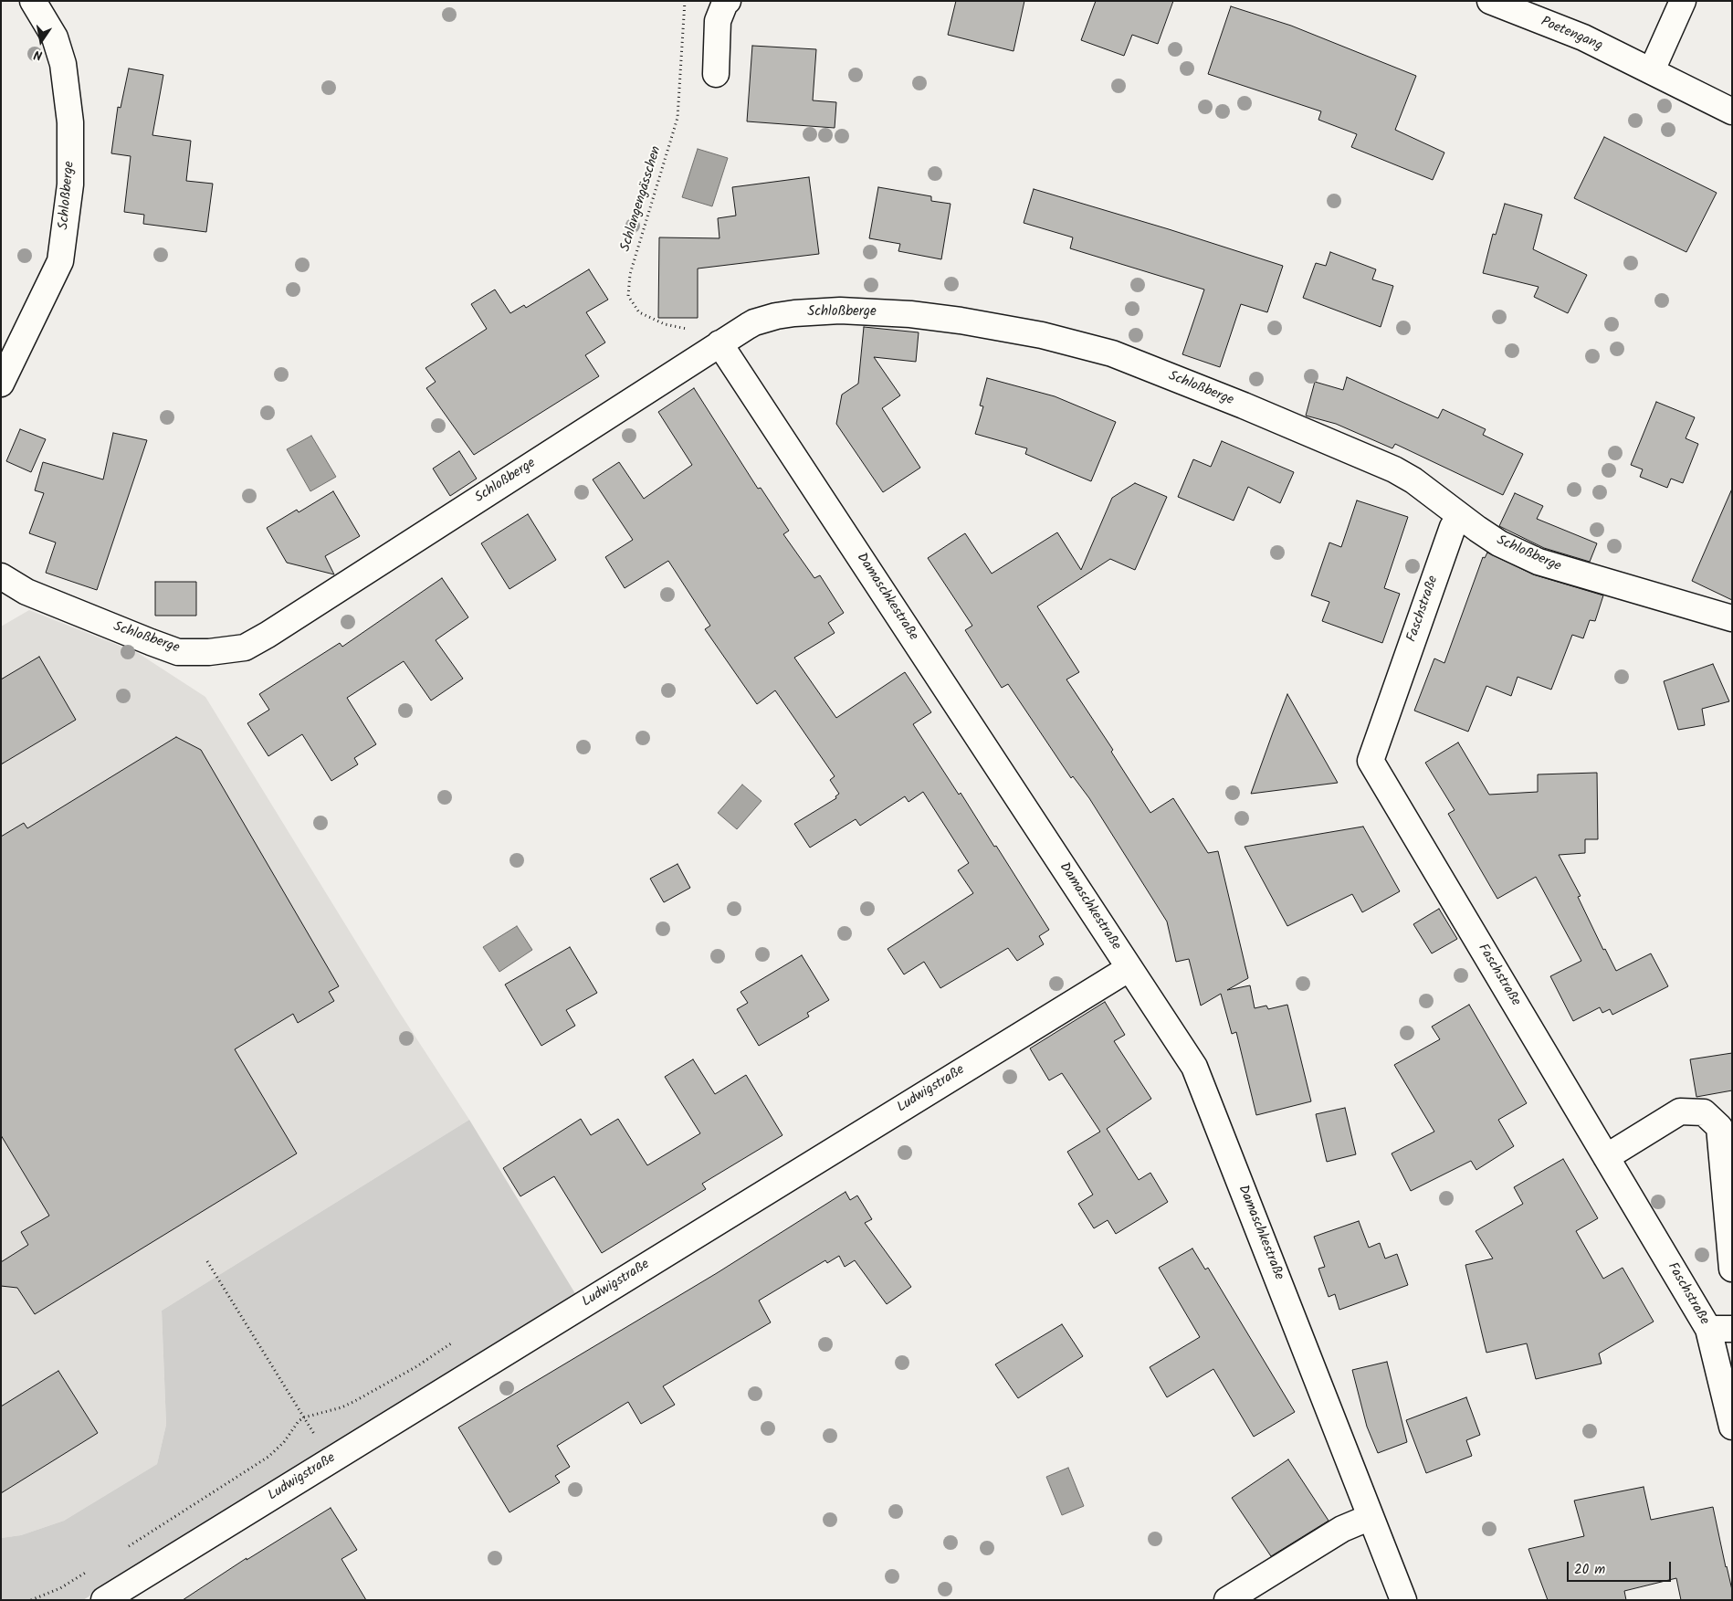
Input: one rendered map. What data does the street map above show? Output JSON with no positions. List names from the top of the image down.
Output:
{
  "streets": {
    "street": [
      "Poetengang",
      "Schloßberge",
      "Damaschkestraße",
      "Faschstraße",
      "Ludwigstraße"
    ],
    "path": ["Schlangengässchen"]
  },
  "crossings": [
    ["Schloßberge", "Schlangengässchen"],
    ["Schloßberge", "Damaschkestraße"],
    ["Schloßberge", "Faschstraße"],
    ["Schlangengässchen", "Damaschkestraße"],
    ["Damaschkestraße", "Ludwigstraße"]
  ],
  "scale_bar": "20 m",
  "north": "bottom"
}
